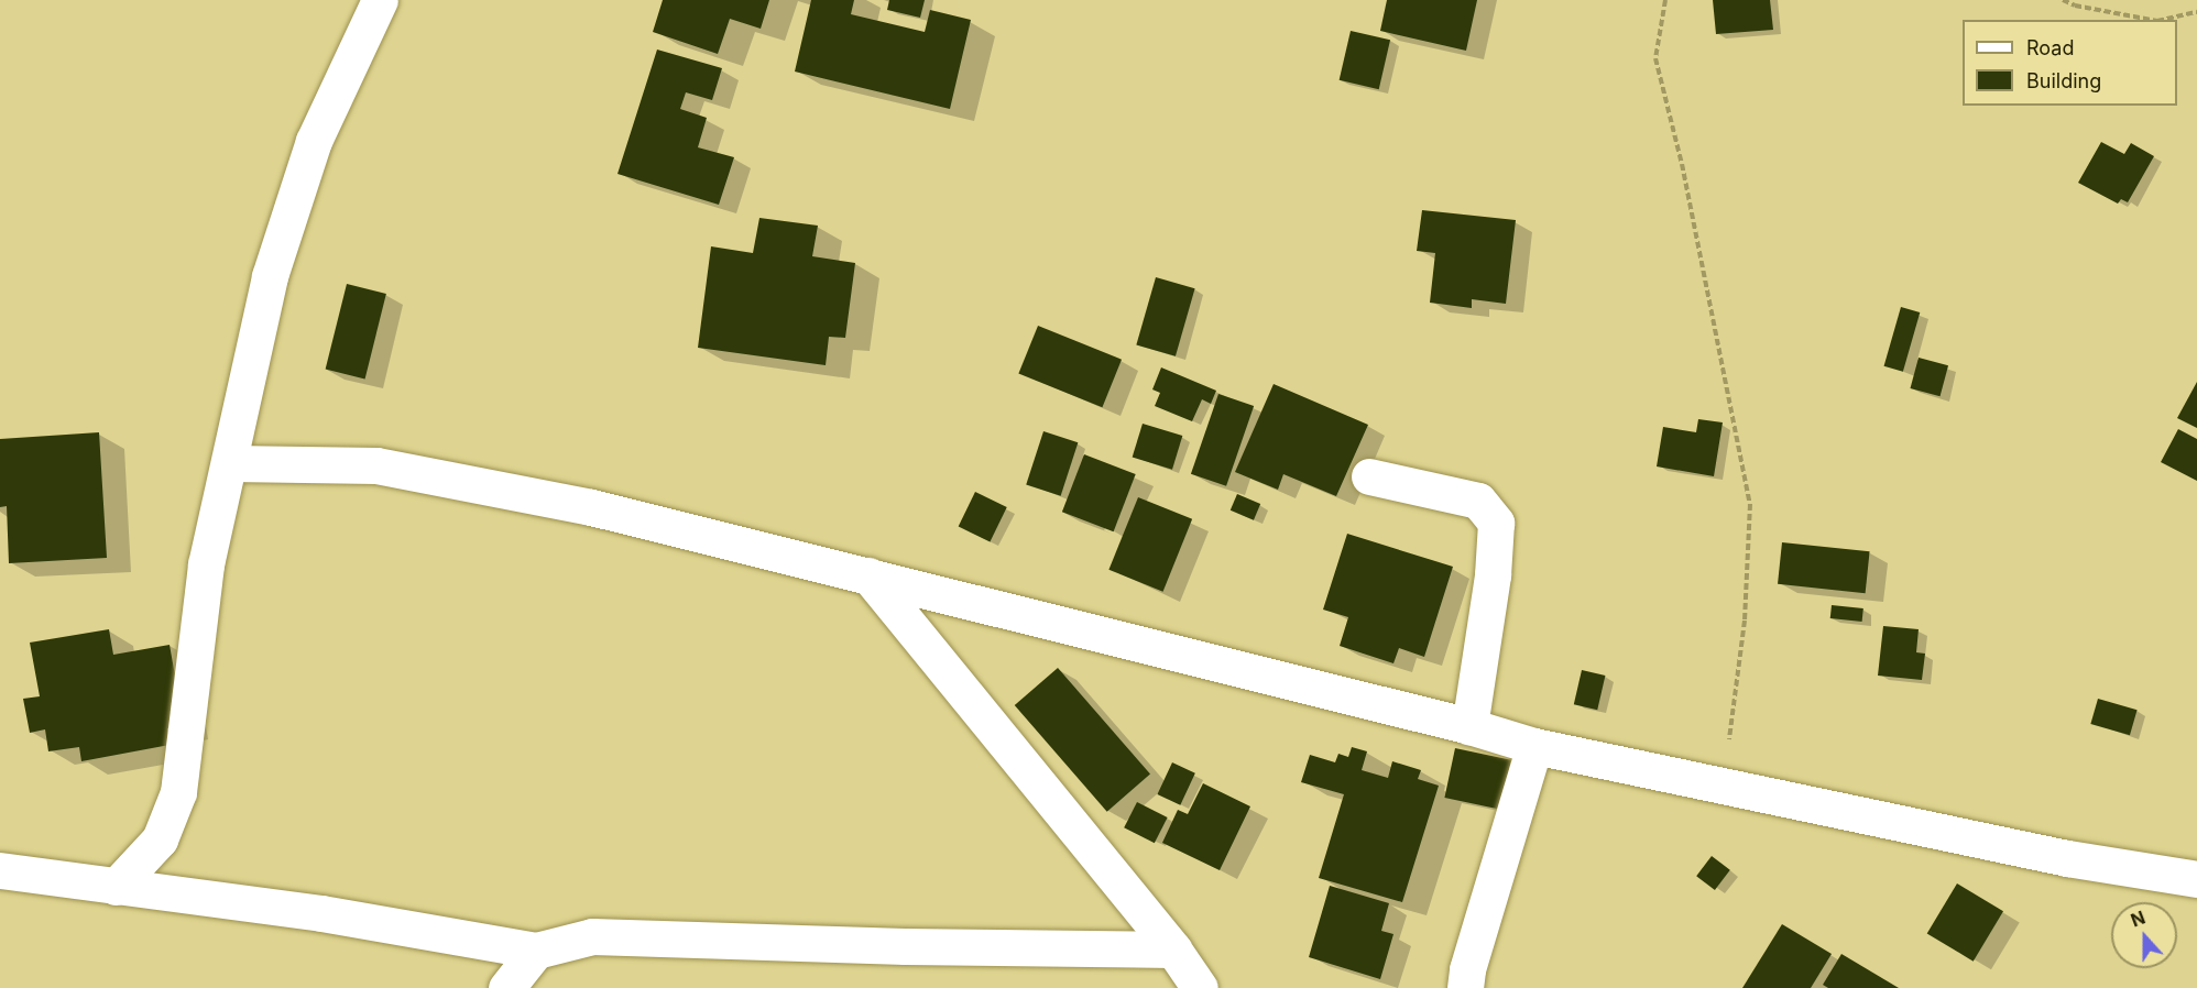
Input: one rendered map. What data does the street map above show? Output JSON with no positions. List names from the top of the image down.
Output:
{
  "legend": ["Road", "Building"],
  "north": "top"
}
